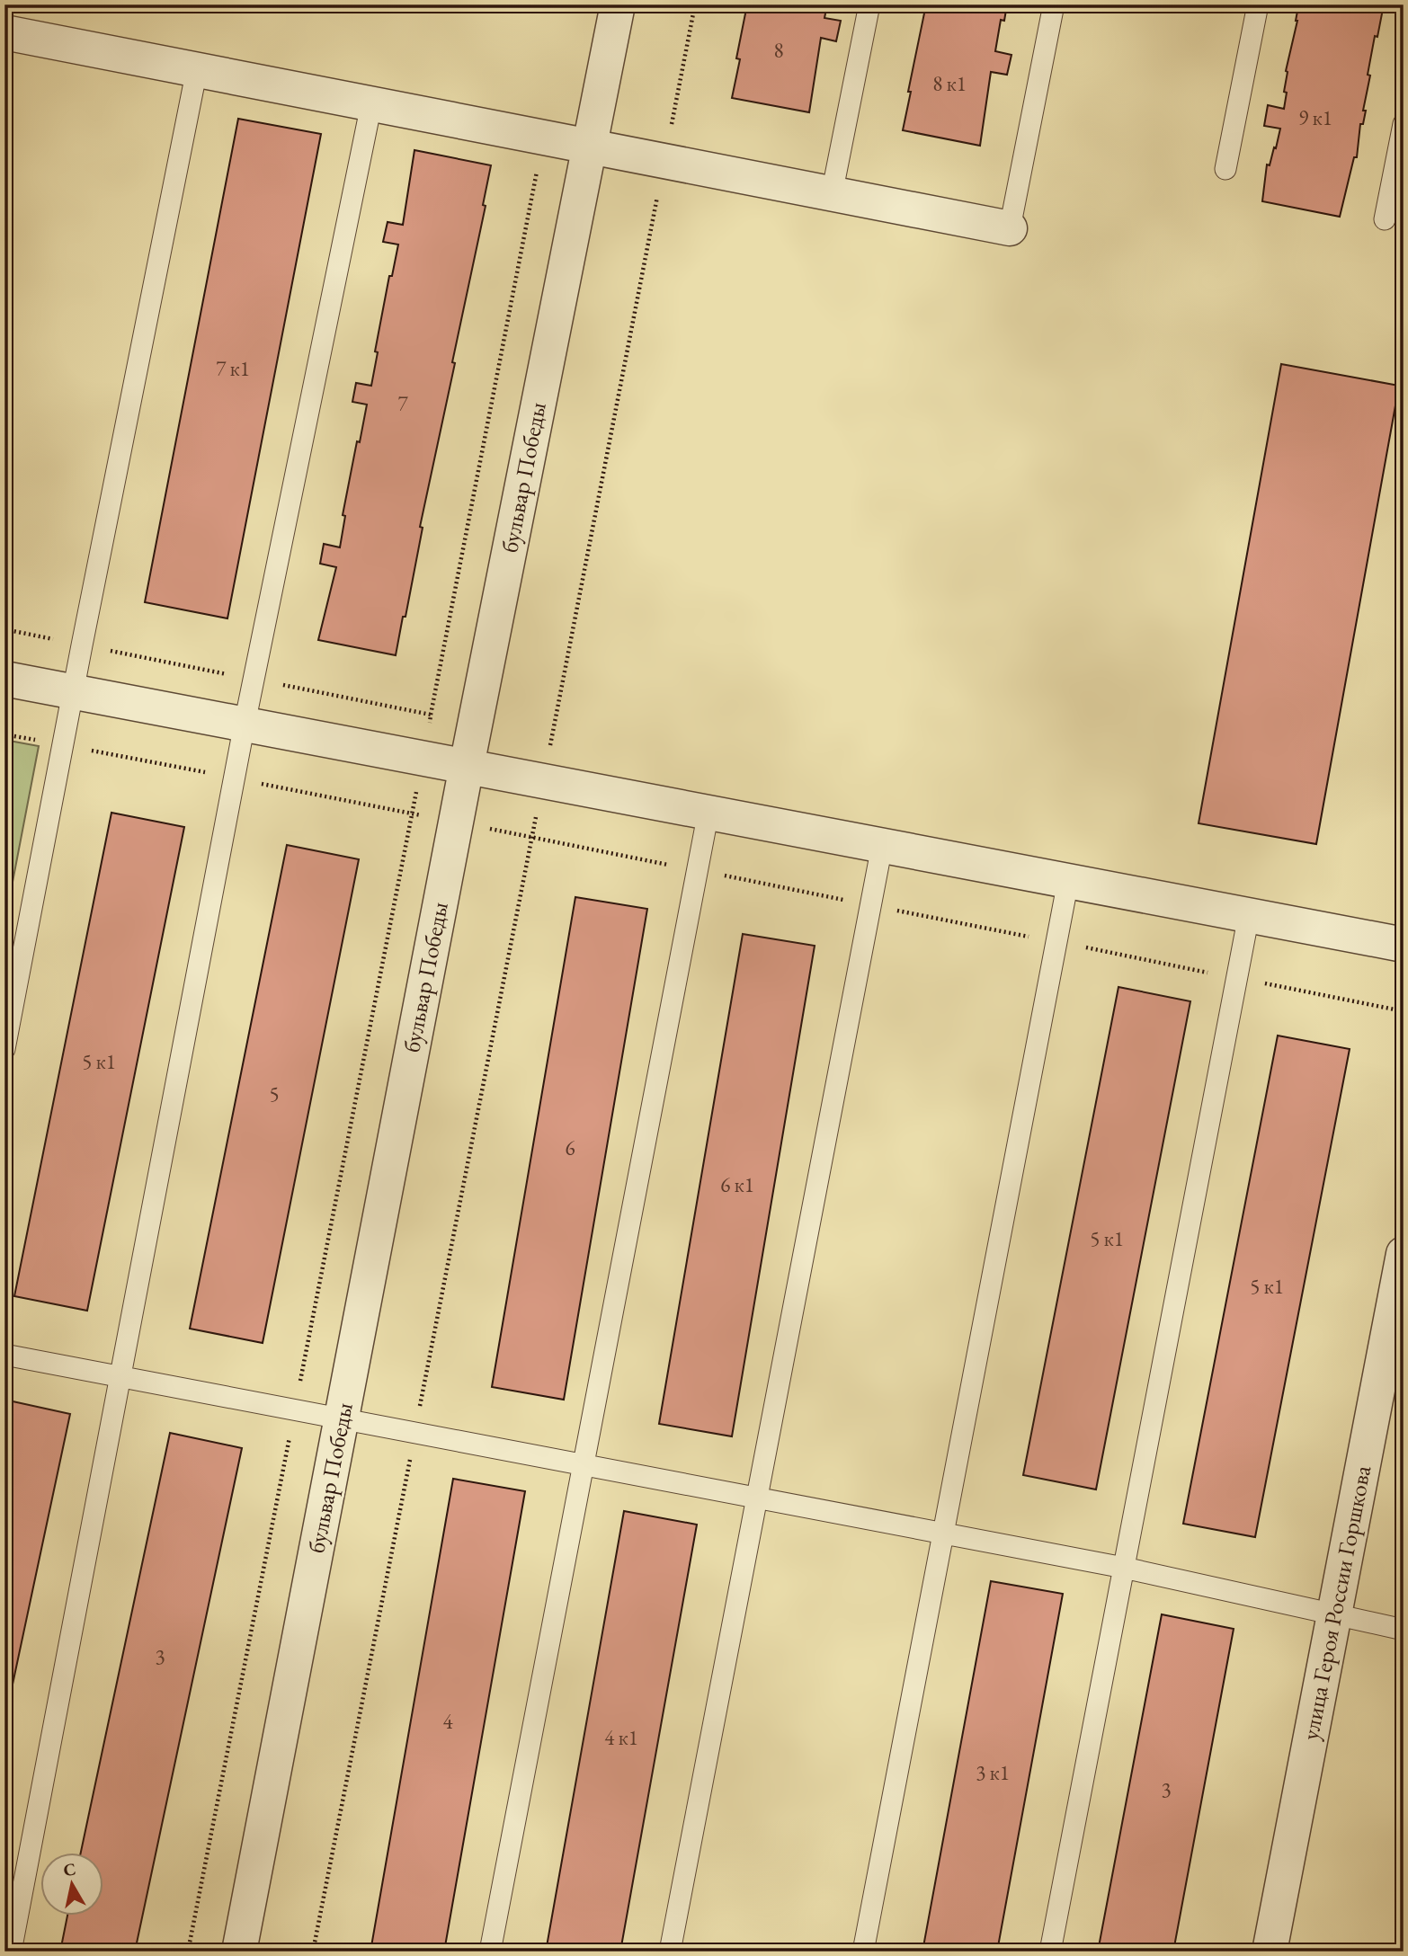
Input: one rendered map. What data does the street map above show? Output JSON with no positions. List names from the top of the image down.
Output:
{
  "streets": {
    "street": ["бульвар Победы", "улица Героя России Горшкова"]
  },
  "house_numbers": [
    "8",
    "8 к1",
    "9 к1",
    "7 к1",
    "7",
    "5 к1",
    "5",
    "6",
    "6 к1",
    "5 к1",
    "5 к1",
    "3",
    "4",
    "4 к1",
    "3 к1",
    "3"
  ],
  "north": "top"
}
